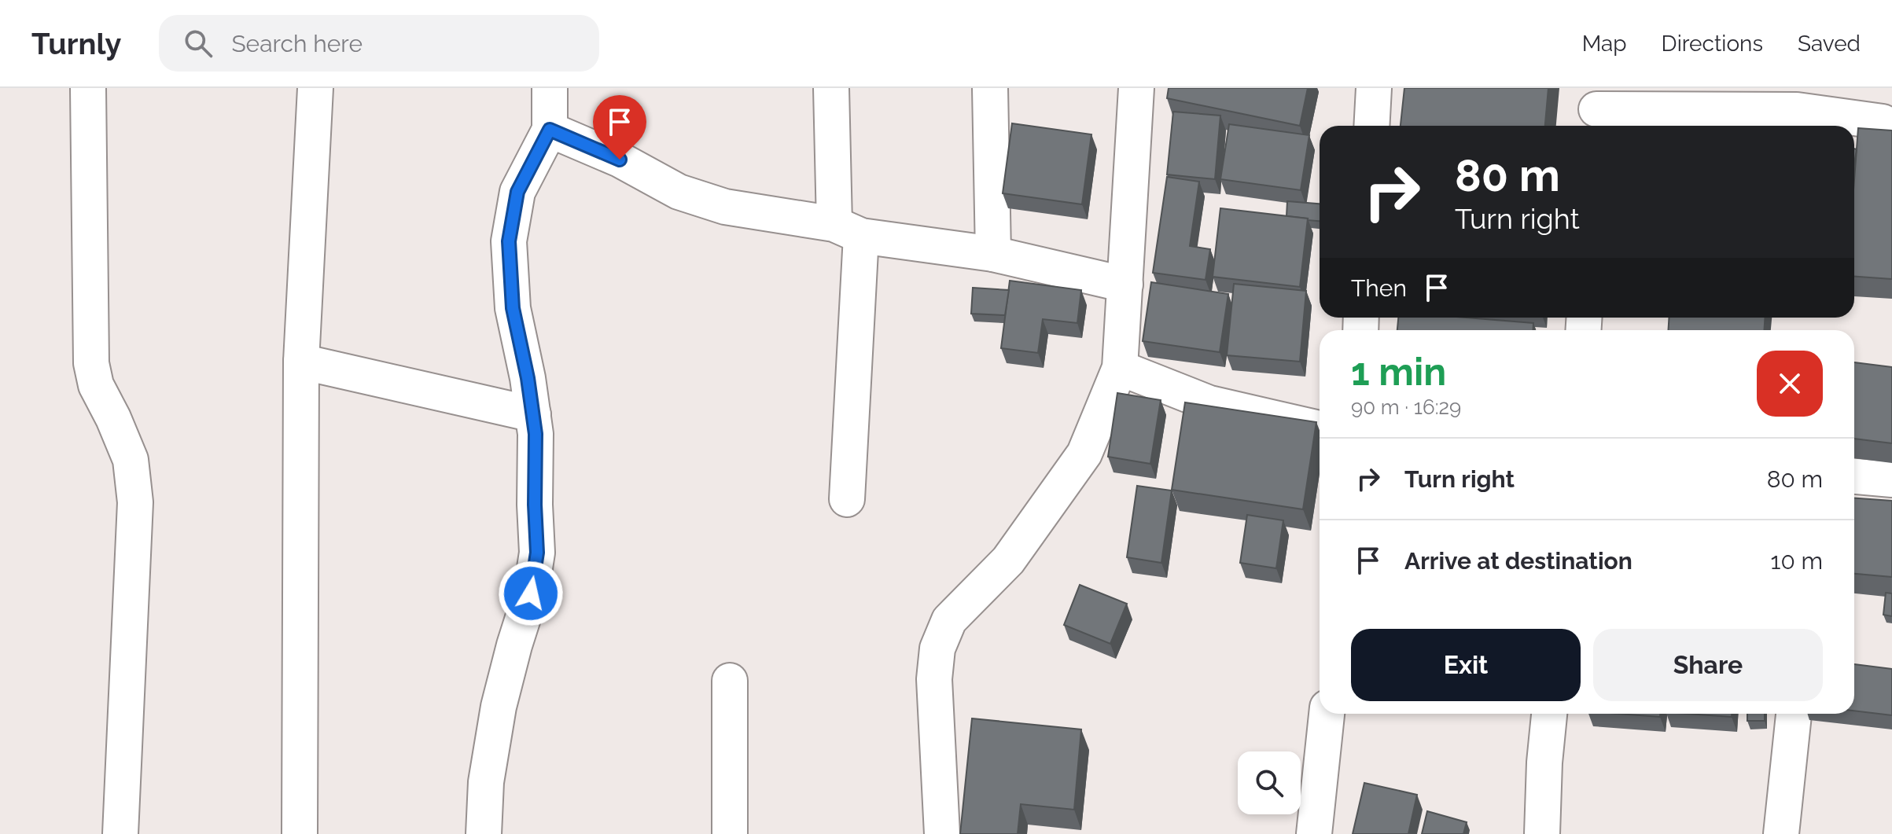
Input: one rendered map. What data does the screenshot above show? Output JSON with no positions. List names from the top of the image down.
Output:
{
  "page": {
    "header": "Turnly",
    "search": "Search here",
    "nav": ["Map", "Directions", "Saved"],
    "turn": ["80 m", "Turn right"],
    "then": "Then",
    "heading": ["1 min", "90 m · 16:29"],
    "list": [
      {
        "name": "Turn right",
        "value": "80 m"
      },
      {
        "name": "Arrive at destination",
        "value": "10 m"
      }
    ],
    "buttons": ["Exit", "Share"]
  }
}
